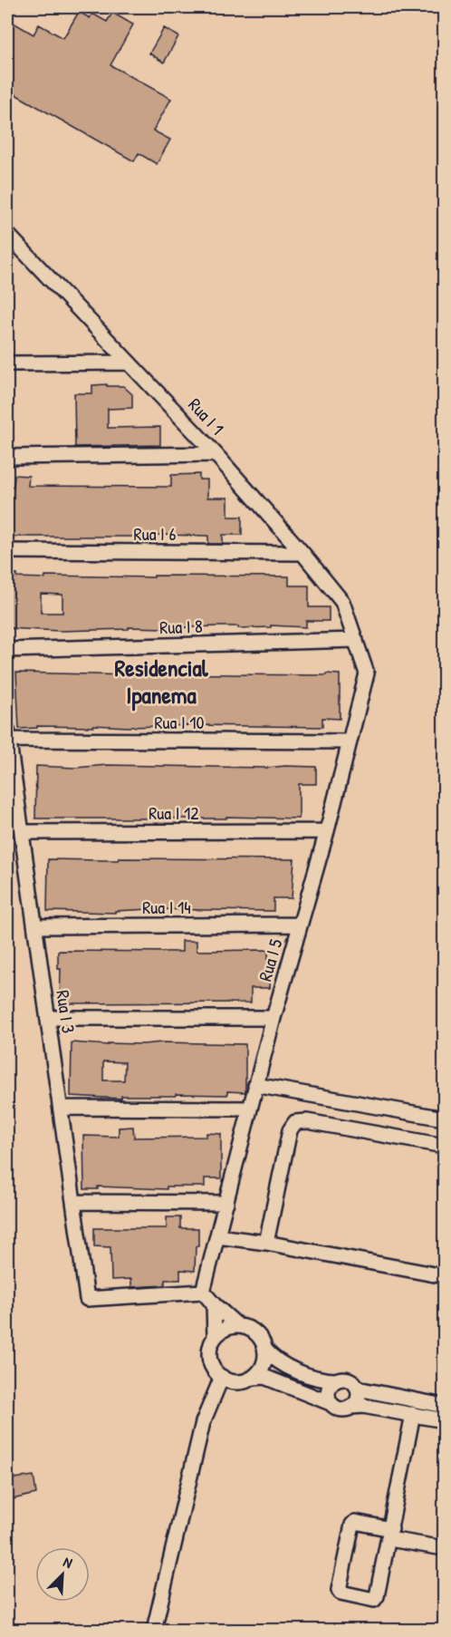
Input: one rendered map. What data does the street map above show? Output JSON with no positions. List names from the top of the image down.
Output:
{
  "streets": {
    "street": [
      "Rua I 1",
      "Rua I 6",
      "Rua I 8",
      "Rua I 10",
      "Rua I 12",
      "Rua I 14",
      "Rua I 5",
      "Rua I 3"
    ]
  },
  "crossings": [
    ["Rua I 1", "Rua I 6"],
    ["Rua I 1", "Rua I 8"],
    ["Rua I 1", "Rua I 5"],
    ["Rua I 8", "Rua I 5"],
    ["Rua I 10", "Rua I 5"],
    ["Rua I 10", "Rua I 3"],
    ["Rua I 12", "Rua I 5"],
    ["Rua I 12", "Rua I 3"],
    ["Rua I 14", "Rua I 5"],
    ["Rua I 14", "Rua I 3"],
    ["Rua I 5", "Rua I 3"]
  ],
  "districts": ["Residencial Ipanema"],
  "north": "top right"
}
